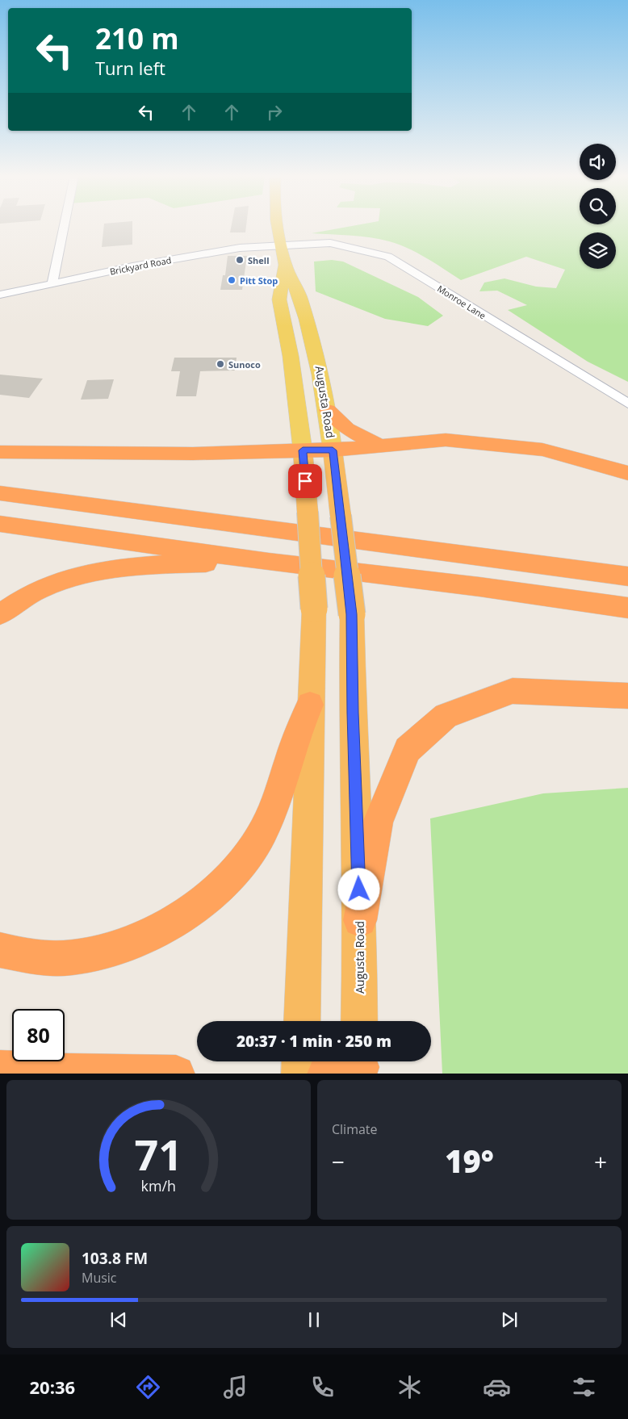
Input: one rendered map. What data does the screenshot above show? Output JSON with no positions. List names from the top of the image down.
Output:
{
  "streets": {
    "highway": ["Augusta Road"],
    "street": ["Brickyard Road", "Monroe Lane"]
  },
  "crossings": [
    ["Brickyard Road", "Monroe Lane"],
    ["Brickyard Road", "Augusta Road"],
    ["Monroe Lane", "Augusta Road"]
  ],
  "places": ["Shell", "Pitt Stop", "Sunoco"],
  "page": {
    "turn": ["210 m", "Turn left"],
    "limit": "80",
    "trip": "20:37 · 1 min · 250 m",
    "tile": "Climate",
    "heat": ["−", "19°", "+"],
    "song": ["103.8 FM", "Music"],
    "tabs": "20:36",
    "gauge": ["71", "km/h"]
  }
}
